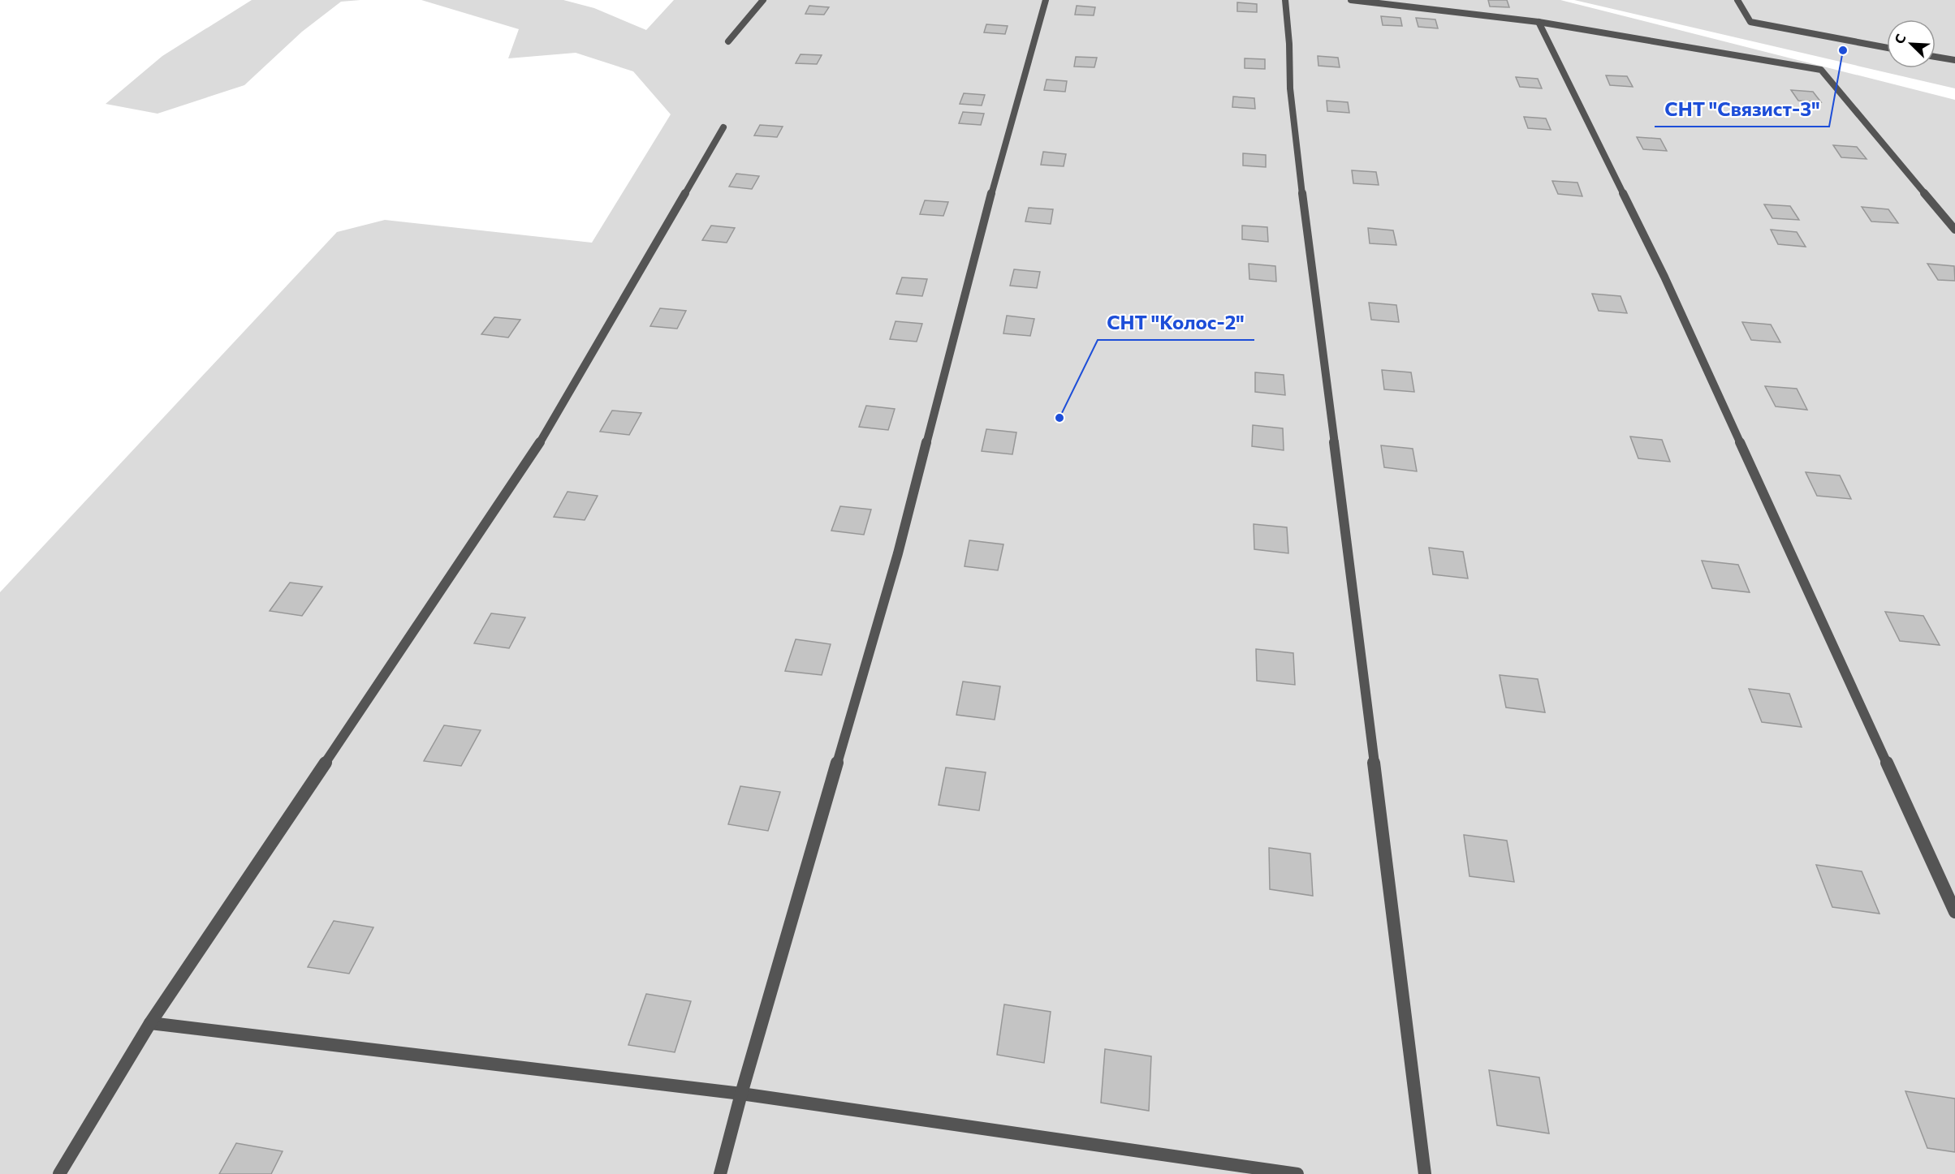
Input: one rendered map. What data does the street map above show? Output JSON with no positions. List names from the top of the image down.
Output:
{
  "places": ["СНТ \"Связист-3\"", "СНТ \"Колос-2\""],
  "north": "top left"
}
